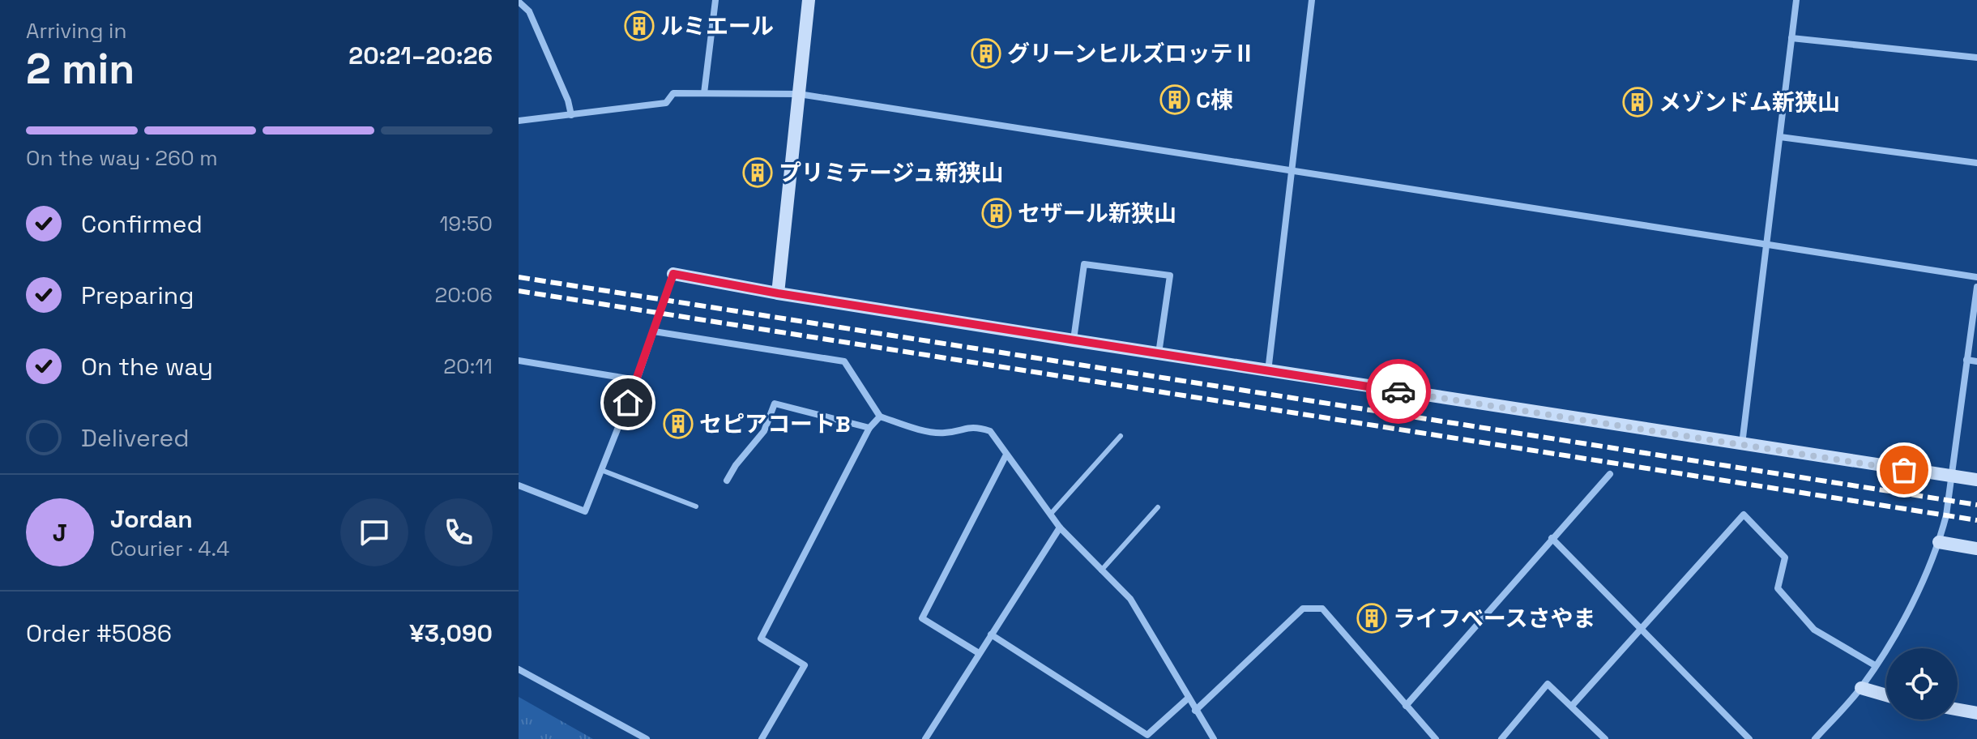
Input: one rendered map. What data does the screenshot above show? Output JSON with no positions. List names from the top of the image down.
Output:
{
  "places": {
    "building": [
      "ルミエール",
      "グリーンヒルズロッテⅡ",
      "C棟",
      "メゾンドム新狭山",
      "プリミテージュ新狭山",
      "セザール新狭山",
      "セピアコートB",
      "ライフベースさやま"
    ]
  },
  "page": {
    "heading": ["2 min", "Arriving in", "20:21–20:26"],
    "panel": [
      "Jordan",
      "Courier · 4.4",
      "Order #5086",
      "¥3,090"
    ],
    "bar": "On the way · 260 m",
    "list": [
      ["Confirmed", "19:50"],
      ["Preparing", "20:06"],
      ["On the way", "20:11"],
      "Delivered"
    ],
    "round": "J"
  }
}
